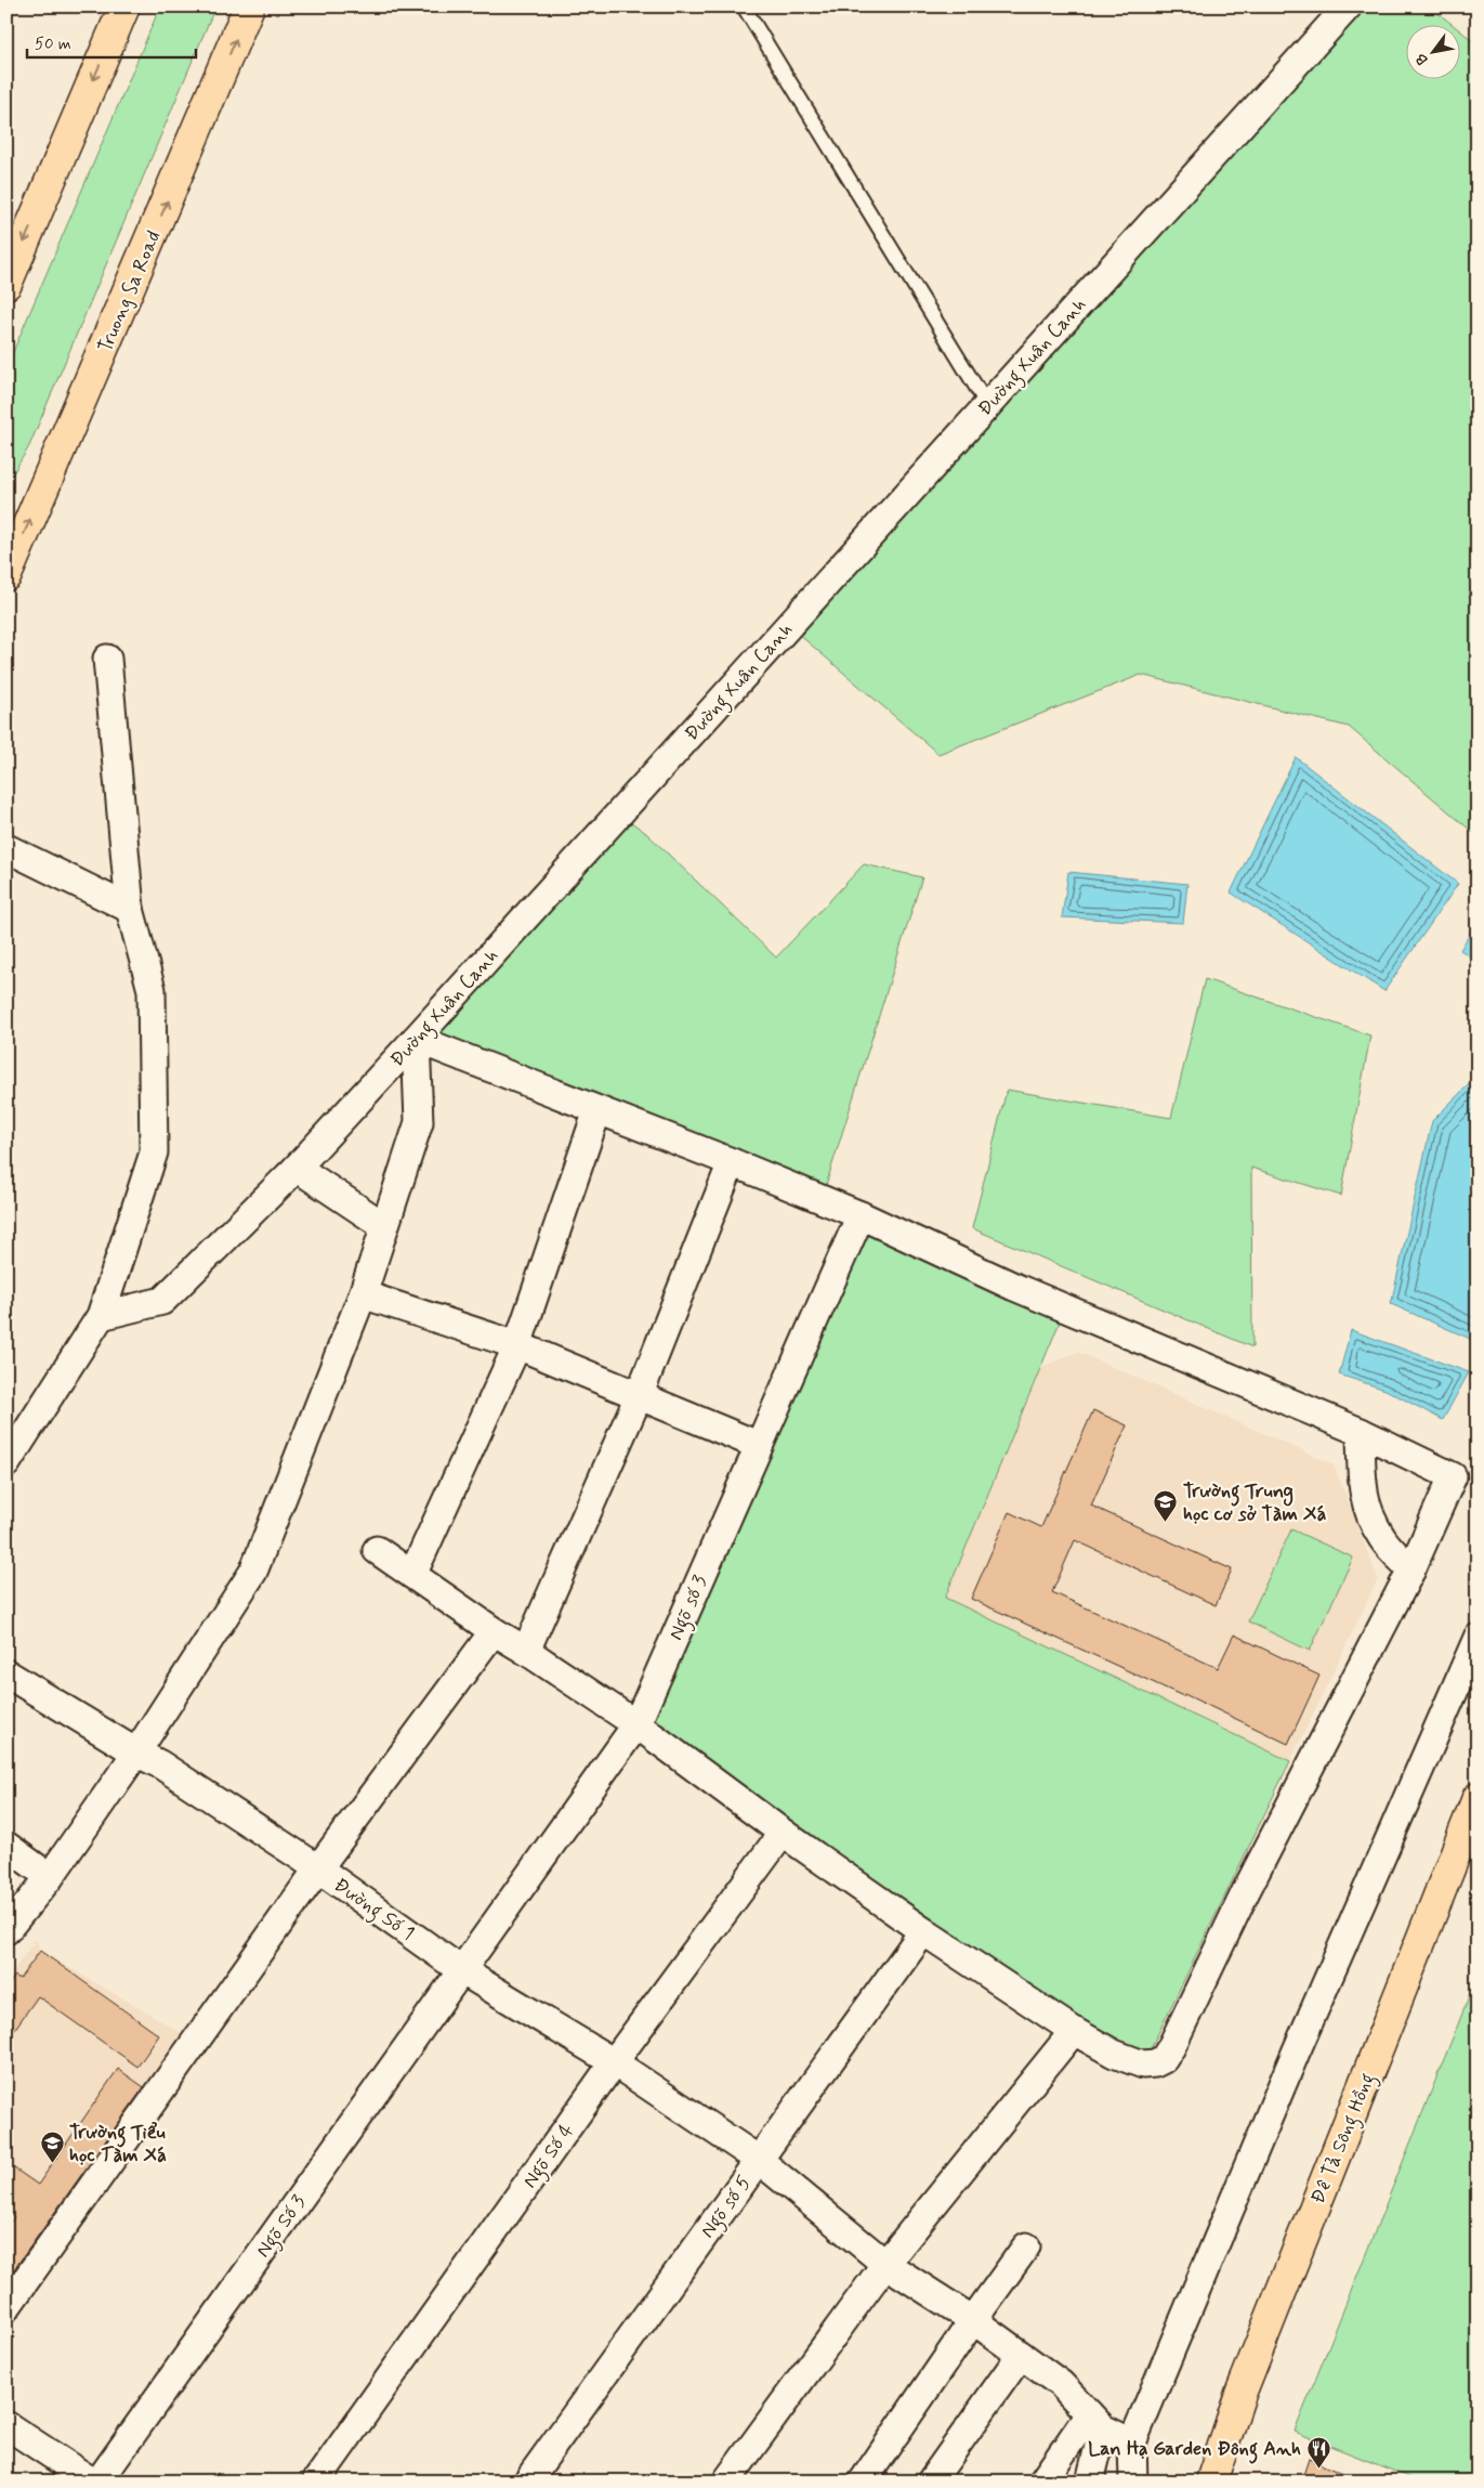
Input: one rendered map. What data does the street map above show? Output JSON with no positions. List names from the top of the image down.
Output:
{
  "streets": {
    "main road": ["Truong Sa Road", "Đê Tả Sông Hồng"],
    "street": [
      "Đường Xuân Canh",
      "Ngõ số 3",
      "Đường Số 1",
      "Ngõ Số 4",
      "Ngõ số 5",
      "Ngõ Số 3"
    ]
  },
  "crossings": [
    ["Ngõ số 3", "Đường Số 1"],
    ["Ngõ số 3", "Ngõ Số 3"],
    ["Đường Số 1", "Ngõ Số 4"],
    ["Đường Số 1", "Ngõ số 5"],
    ["Đường Số 1", "Ngõ Số 3"]
  ],
  "places": {
    "school or university": ["Trường Trung học cơ sở Tàm Xá", "Trường Tiểu học Tàm Xá"],
    "restaurant": ["Lan Hạ Garden Đông Anh"]
  },
  "scale_bar": "50 m",
  "north": "bottom left"
}
